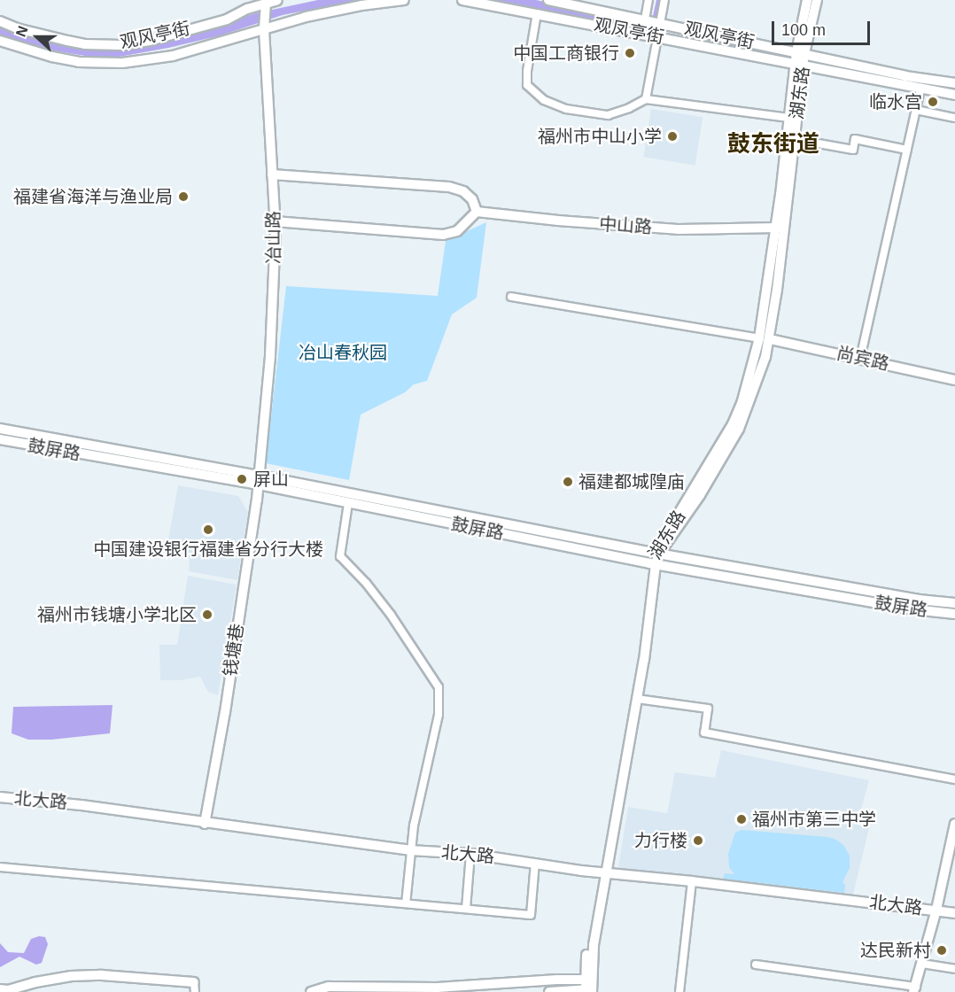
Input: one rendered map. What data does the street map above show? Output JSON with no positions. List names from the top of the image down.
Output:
{
  "streets": {
    "street": [
      "观凤亭街",
      "观风亭街",
      "湖东路",
      "中山路",
      "冶山路",
      "尚宾路",
      "鼓屏路",
      "钱塘巷",
      "北大路"
    ]
  },
  "crossings": [
    ["观凤亭街", "湖东路"],
    ["观风亭街", "湖东路"],
    ["观风亭街", "冶山路"],
    ["湖东路", "中山路"],
    ["湖东路", "尚宾路"],
    ["湖东路", "鼓屏路"],
    ["湖东路", "北大路"],
    ["冶山路", "鼓屏路"],
    ["冶山路", "钱塘巷"],
    ["鼓屏路", "钱塘巷"],
    ["钱塘巷", "北大路"]
  ],
  "districts": ["鼓东街道"],
  "parks": ["冶山春秋园"],
  "places": [
    "中国工商银行",
    "临水宫",
    "福州市中山小学",
    "福建省海洋与渔业局",
    "屏山",
    "福建都城隍庙",
    "中国建设银行福建省分行大楼",
    "福州市钱塘小学北区",
    "福州市第三中学",
    "力行楼",
    "达民新村"
  ],
  "scale_bar": "100 m",
  "north": "left"
}
